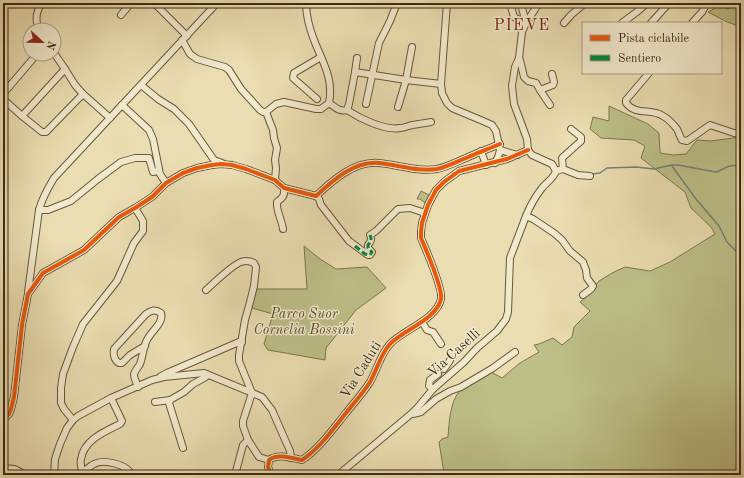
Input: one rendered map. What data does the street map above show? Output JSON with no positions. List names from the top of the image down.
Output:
{
  "streets": {
    "street": ["Via Caselli", "Via Caduti"]
  },
  "districts": ["PIEVE"],
  "parks": ["Parco Suor Cornelia Bossini"],
  "legend": ["Pista ciclabile", "Sentiero"],
  "north": "right"
}
